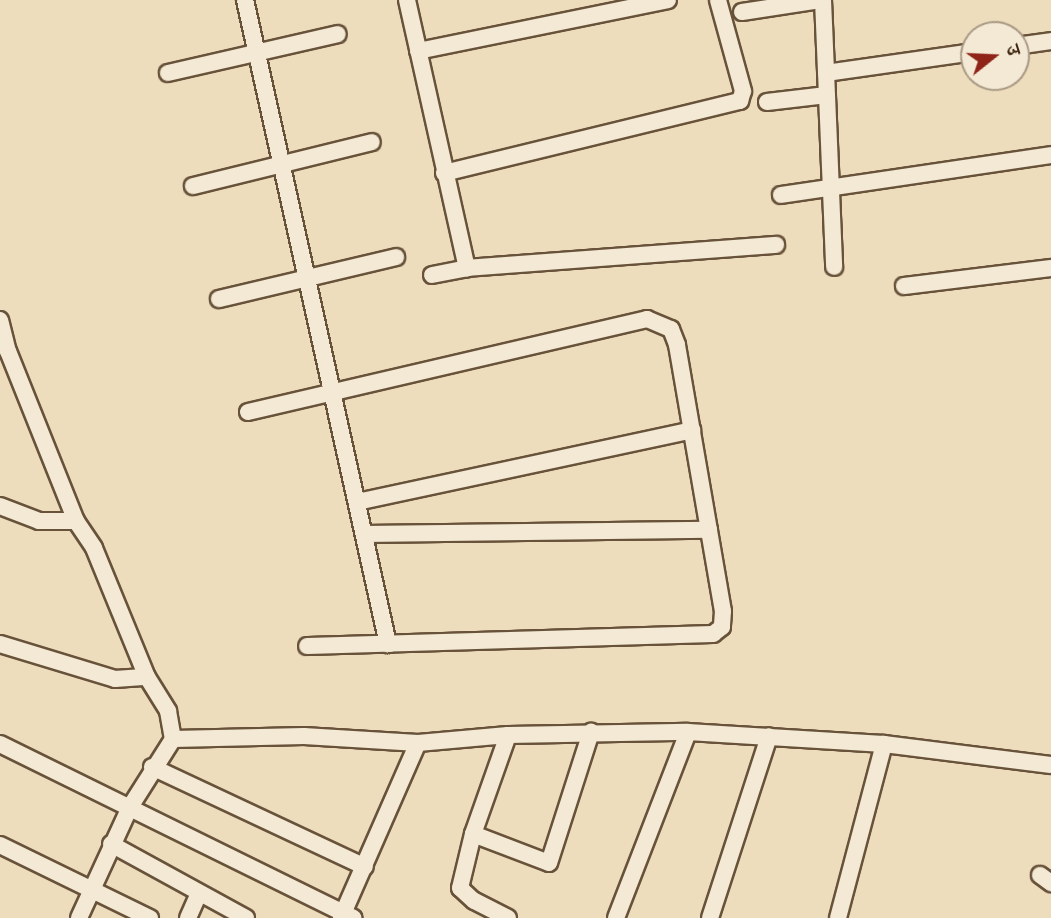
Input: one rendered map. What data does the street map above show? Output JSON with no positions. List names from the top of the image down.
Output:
{
  "north": "right"
}
